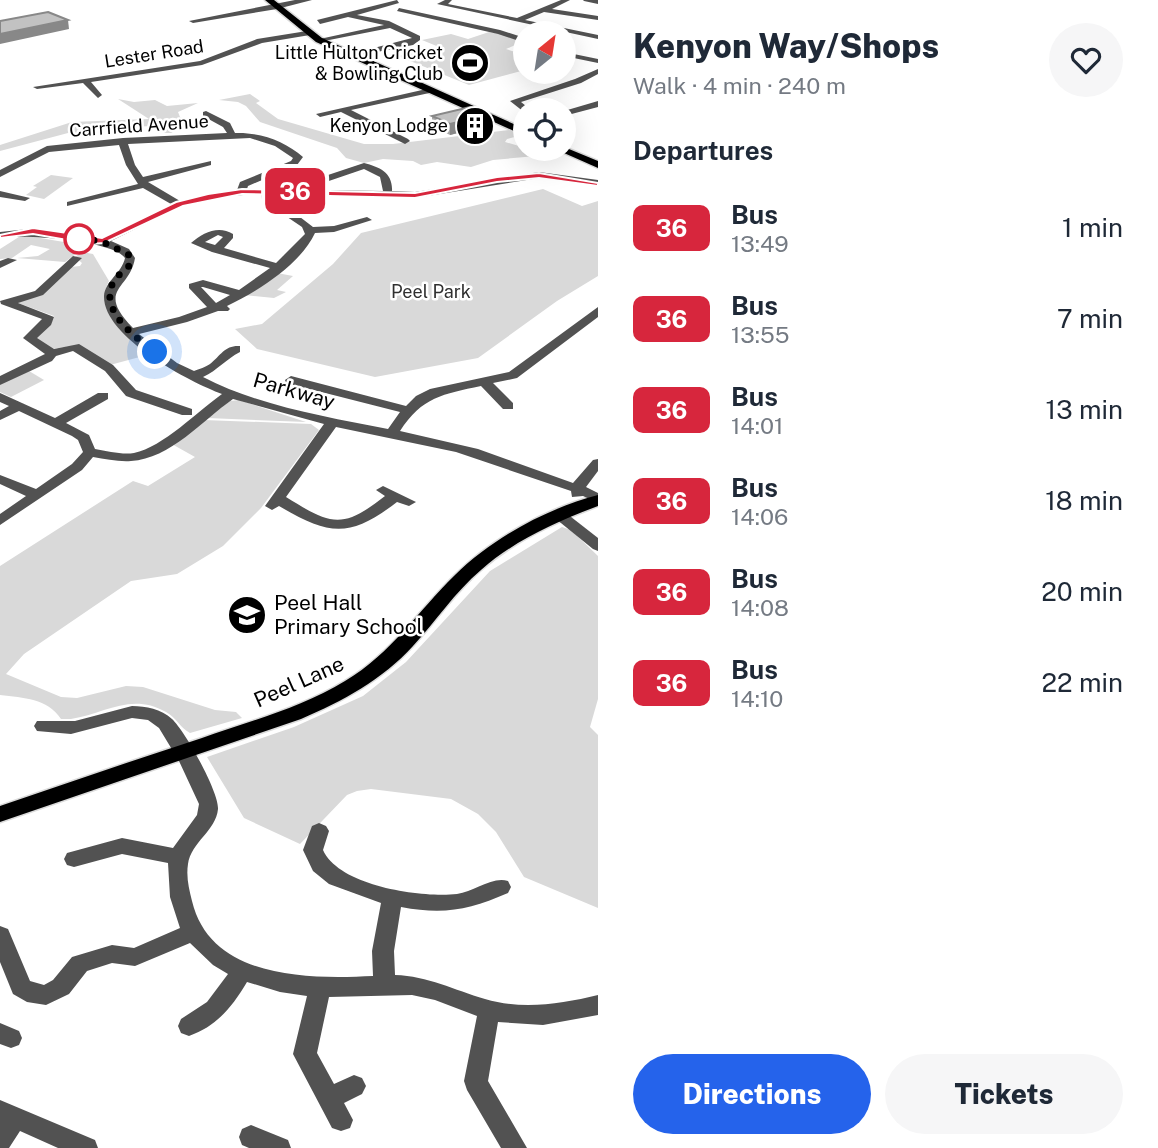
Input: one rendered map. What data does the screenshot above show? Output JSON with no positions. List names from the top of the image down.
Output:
{
  "streets": {
    "main road": ["Peel Lane"],
    "street": ["Lester Road", "Carrfield Avenue", "Parkway"]
  },
  "crossings": [
    ["Parkway", "Peel Lane"]
  ],
  "parks": ["Peel Park"],
  "places": {
    "sports": ["Little Hulton Cricket & Bowling Club"],
    "building": ["Kenyon Lodge"],
    "school or university": ["Peel Hall Primary School"]
  },
  "lines": ["bus line 36"],
  "north": "top right",
  "page": {
    "on_map": "36",
    "heading": [
      ["Kenyon Way/Shops", "Walk · 4 min · 240 m"],
      "Departures"
    ],
    "list": [
      {
        "mark": "36",
        "name": "Bus",
        "note": "13:49",
        "value": "1 min"
      },
      {
        "mark": "36",
        "name": "Bus",
        "note": "13:55",
        "value": "7 min"
      },
      {
        "mark": "36",
        "name": "Bus",
        "note": "14:01",
        "value": "13 min"
      },
      {
        "mark": "36",
        "name": "Bus",
        "note": "14:06",
        "value": "18 min"
      },
      {
        "mark": "36",
        "name": "Bus",
        "note": "14:08",
        "value": "20 min"
      },
      {
        "mark": "36",
        "name": "Bus",
        "note": "14:10",
        "value": "22 min"
      }
    ],
    "buttons": ["Directions", "Tickets"]
  }
}
